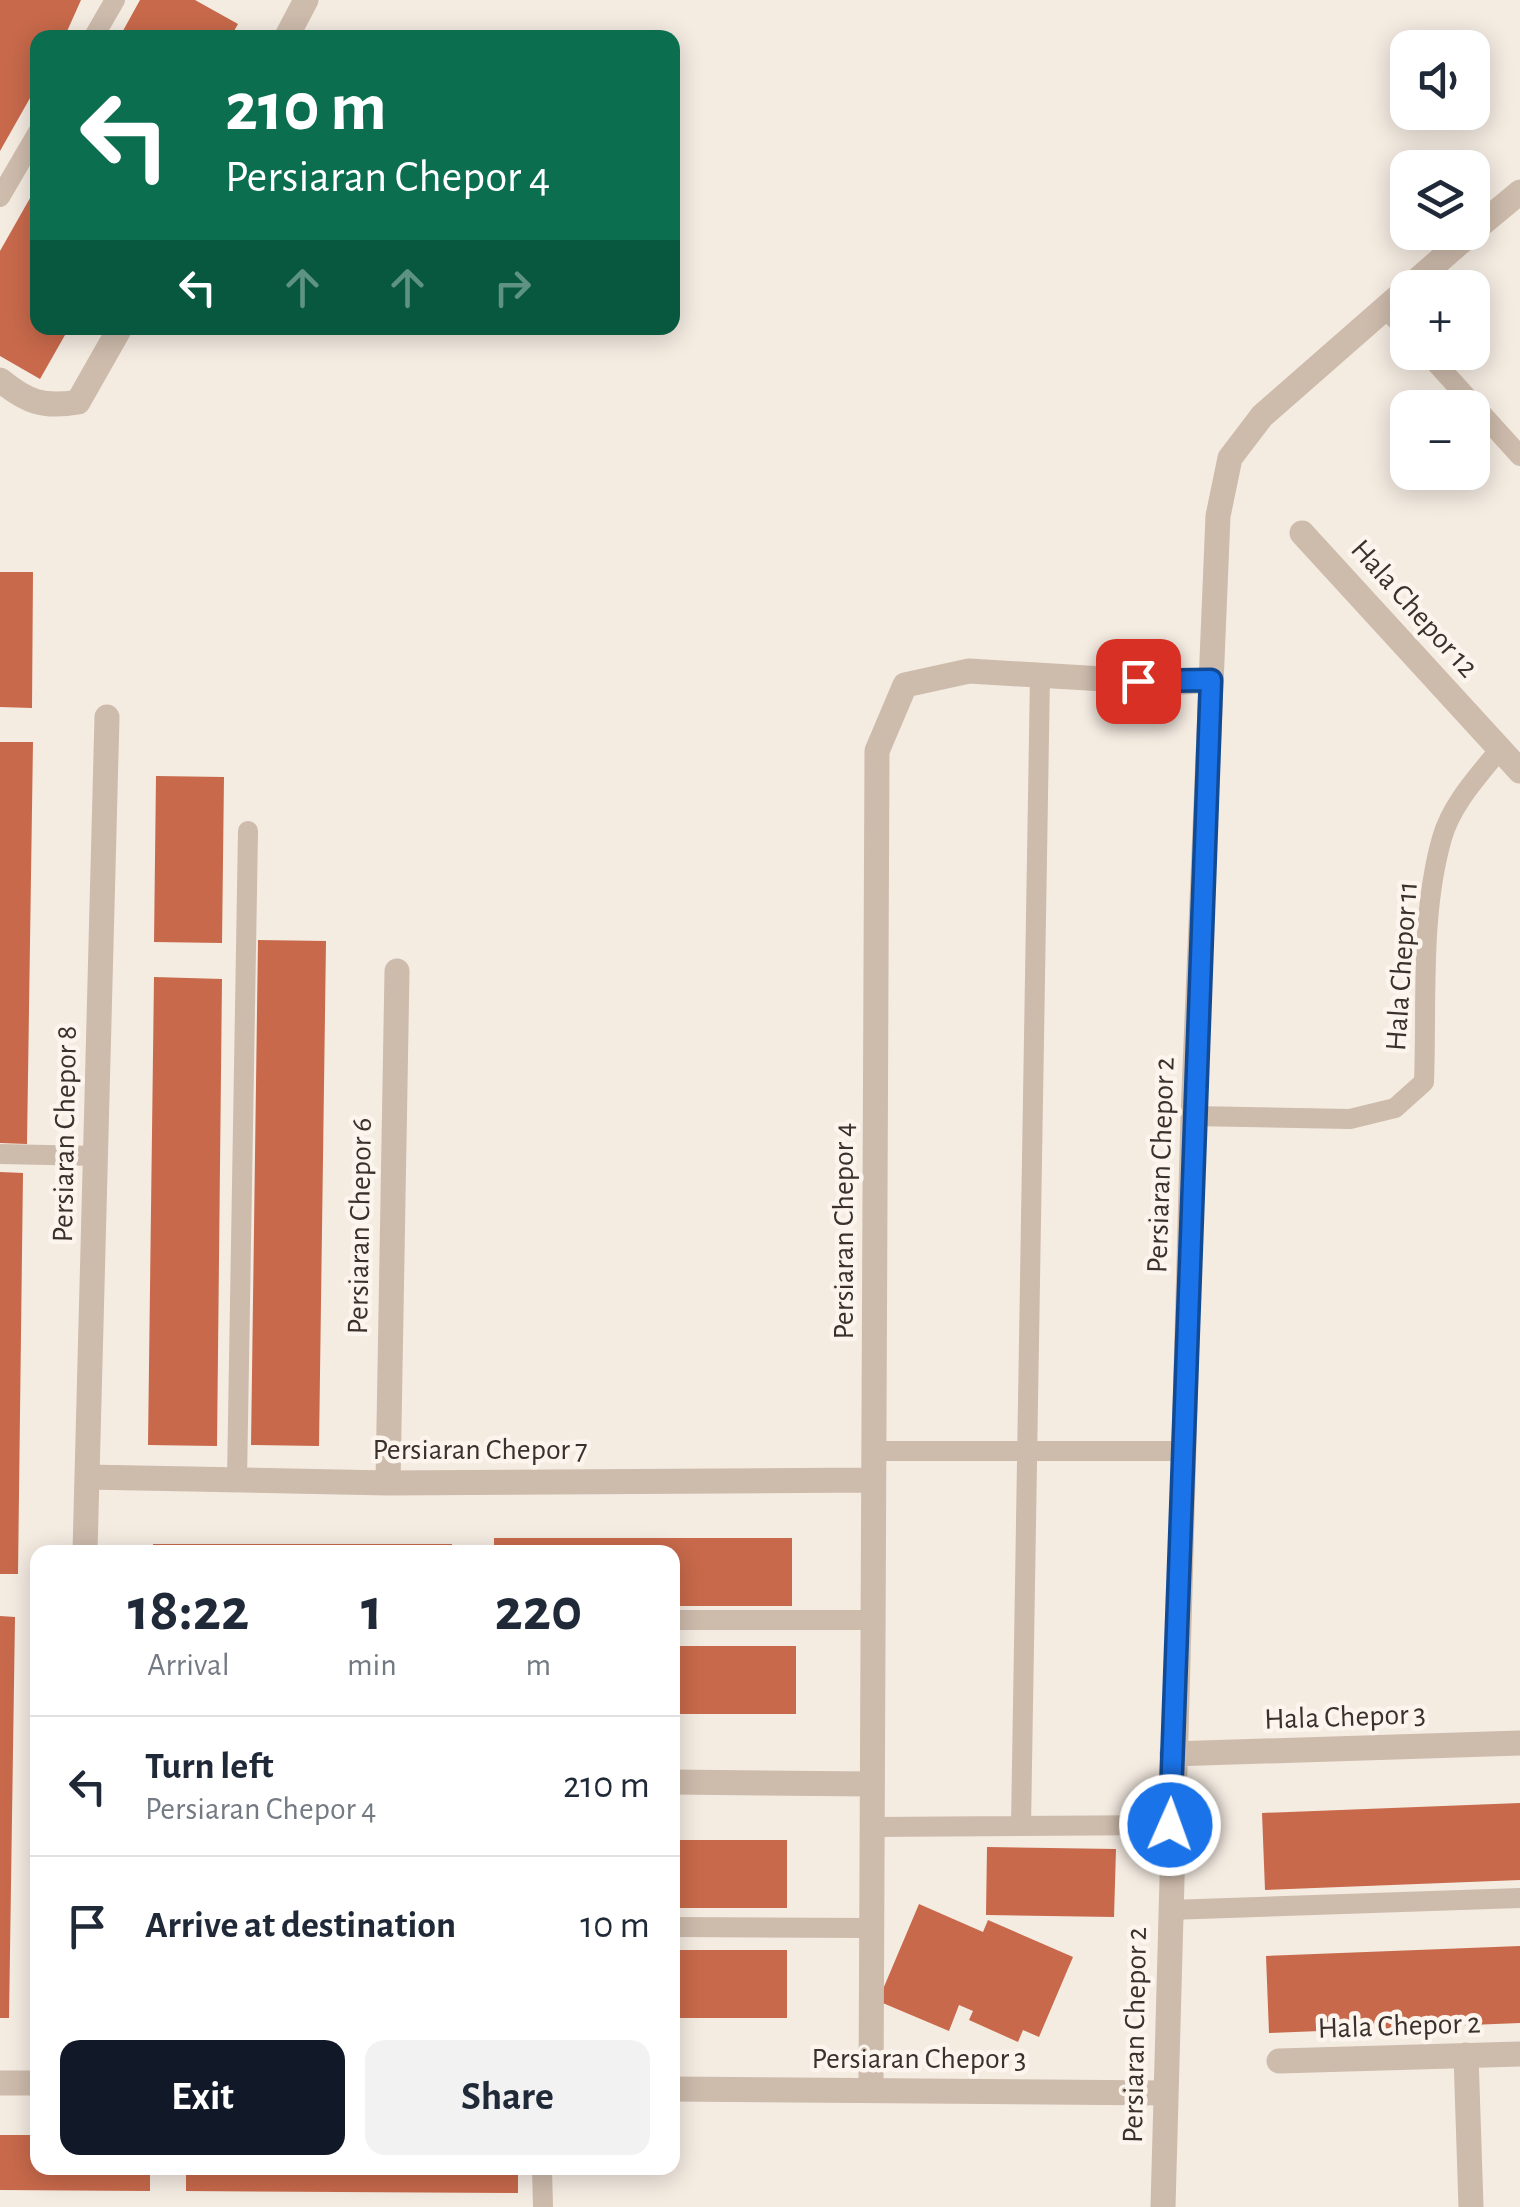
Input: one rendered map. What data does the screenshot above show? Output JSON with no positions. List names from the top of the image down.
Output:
{
  "streets": {
    "street": [
      "Hala Chepor 12",
      "Persiaran Chepor 8",
      "Persiaran Chepor 2",
      "Persiaran Chepor 6",
      "Persiaran Chepor 4",
      "Persiaran Chepor 7",
      "Hala Chepor 3",
      "Hala Chepor 2",
      "Persiaran Chepor 3"
    ],
    "lane": ["Hala Chepor 11"]
  },
  "crossings": [
    ["Hala Chepor 12", "Hala Chepor 11"],
    ["Hala Chepor 11", "Persiaran Chepor 2"],
    ["Persiaran Chepor 8", "Persiaran Chepor 7"],
    ["Persiaran Chepor 2", "Persiaran Chepor 4"],
    ["Persiaran Chepor 2", "Hala Chepor 3"],
    ["Persiaran Chepor 2", "Persiaran Chepor 3"],
    ["Persiaran Chepor 6", "Persiaran Chepor 7"],
    ["Persiaran Chepor 4", "Persiaran Chepor 7"],
    ["Persiaran Chepor 4", "Persiaran Chepor 3"]
  ],
  "page": {
    "map_buttons": ["+", "−"],
    "turn": ["210 m", "Persiaran Chepor 4"],
    "eta": [
      "18:22",
      "Arrival",
      "1",
      "min",
      "220",
      "m"
    ],
    "list": [
      {
        "name": "Turn left",
        "note": "Persiaran Chepor 4",
        "value": "210 m"
      },
      {
        "name": "Arrive at destination",
        "value": "10 m"
      }
    ],
    "buttons": ["Exit", "Share"]
  }
}
